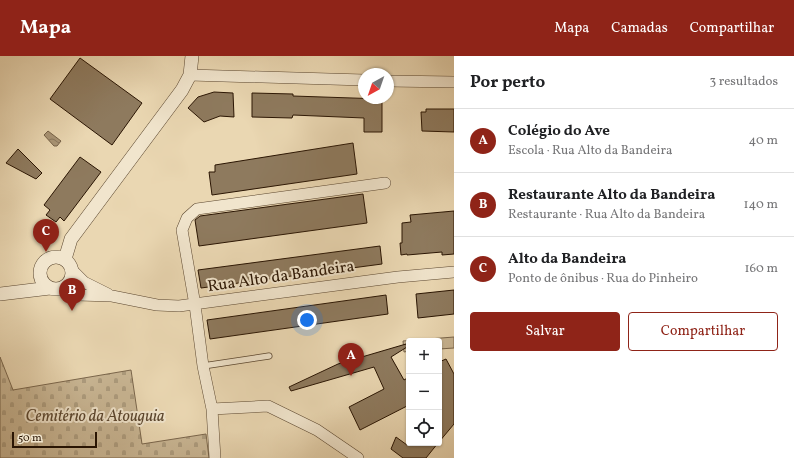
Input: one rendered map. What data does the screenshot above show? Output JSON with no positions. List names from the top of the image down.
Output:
{
  "streets": {
    "street": ["Rua Alto da Bandeira"]
  },
  "parks": ["Cemitério da Atouguia"],
  "scale_bar": "50 m",
  "north": "bottom left",
  "page": {
    "header": "Mapa",
    "nav": ["Mapa", "Camadas", "Compartilhar"],
    "heading": ["Por perto", "3 resultados"],
    "list": [
      {
        "mark": "A",
        "name": "Colégio do Ave",
        "note": "Escola · Rua Alto da Bandeira",
        "value": "40 m"
      },
      {
        "mark": "B",
        "name": "Restaurante Alto da Bandeira",
        "note": "Restaurante · Rua Alto da Bandeira",
        "value": "140 m"
      },
      {
        "mark": "C",
        "name": "Alto da Bandeira",
        "note": "Ponto de ônibus · Rua do Pinheiro",
        "value": "160 m"
      }
    ],
    "pins": ["C", "B", "A"],
    "buttons": ["Salvar", "Compartilhar"],
    "map_buttons": ["+", "−"],
    "scale": "50 m"
  }
}
